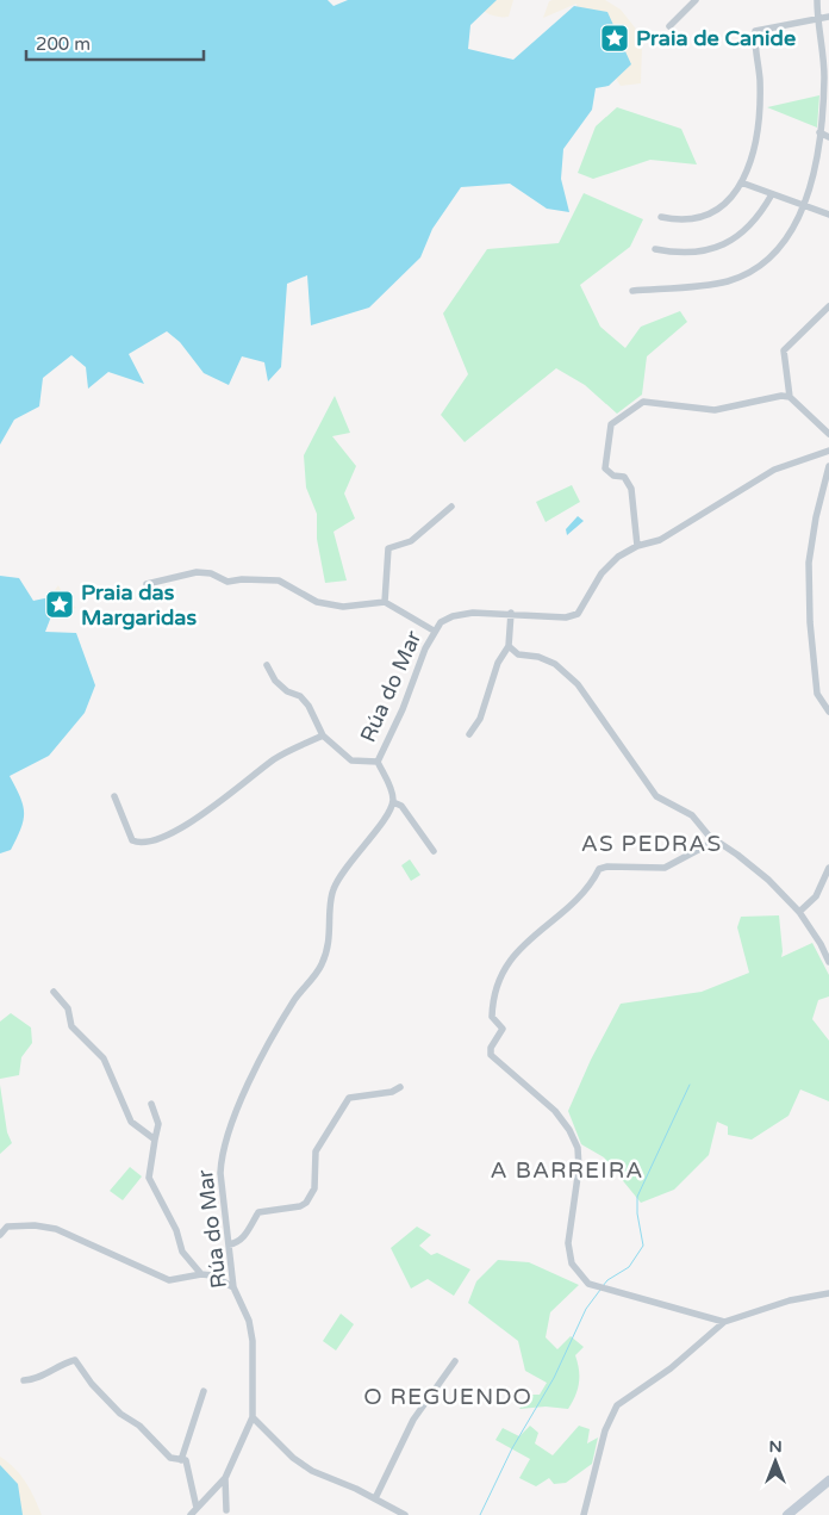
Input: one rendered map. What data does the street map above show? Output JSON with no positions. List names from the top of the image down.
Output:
{
  "streets": {
    "street": ["Rúa do Mar"]
  },
  "districts": ["AS PEDRAS", "A BARREIRA", "O REGUENDO"],
  "places": {
    "place": ["Praia de Canide", "Praia das Margaridas"]
  },
  "scale_bar": "200 m",
  "north": "top"
}
